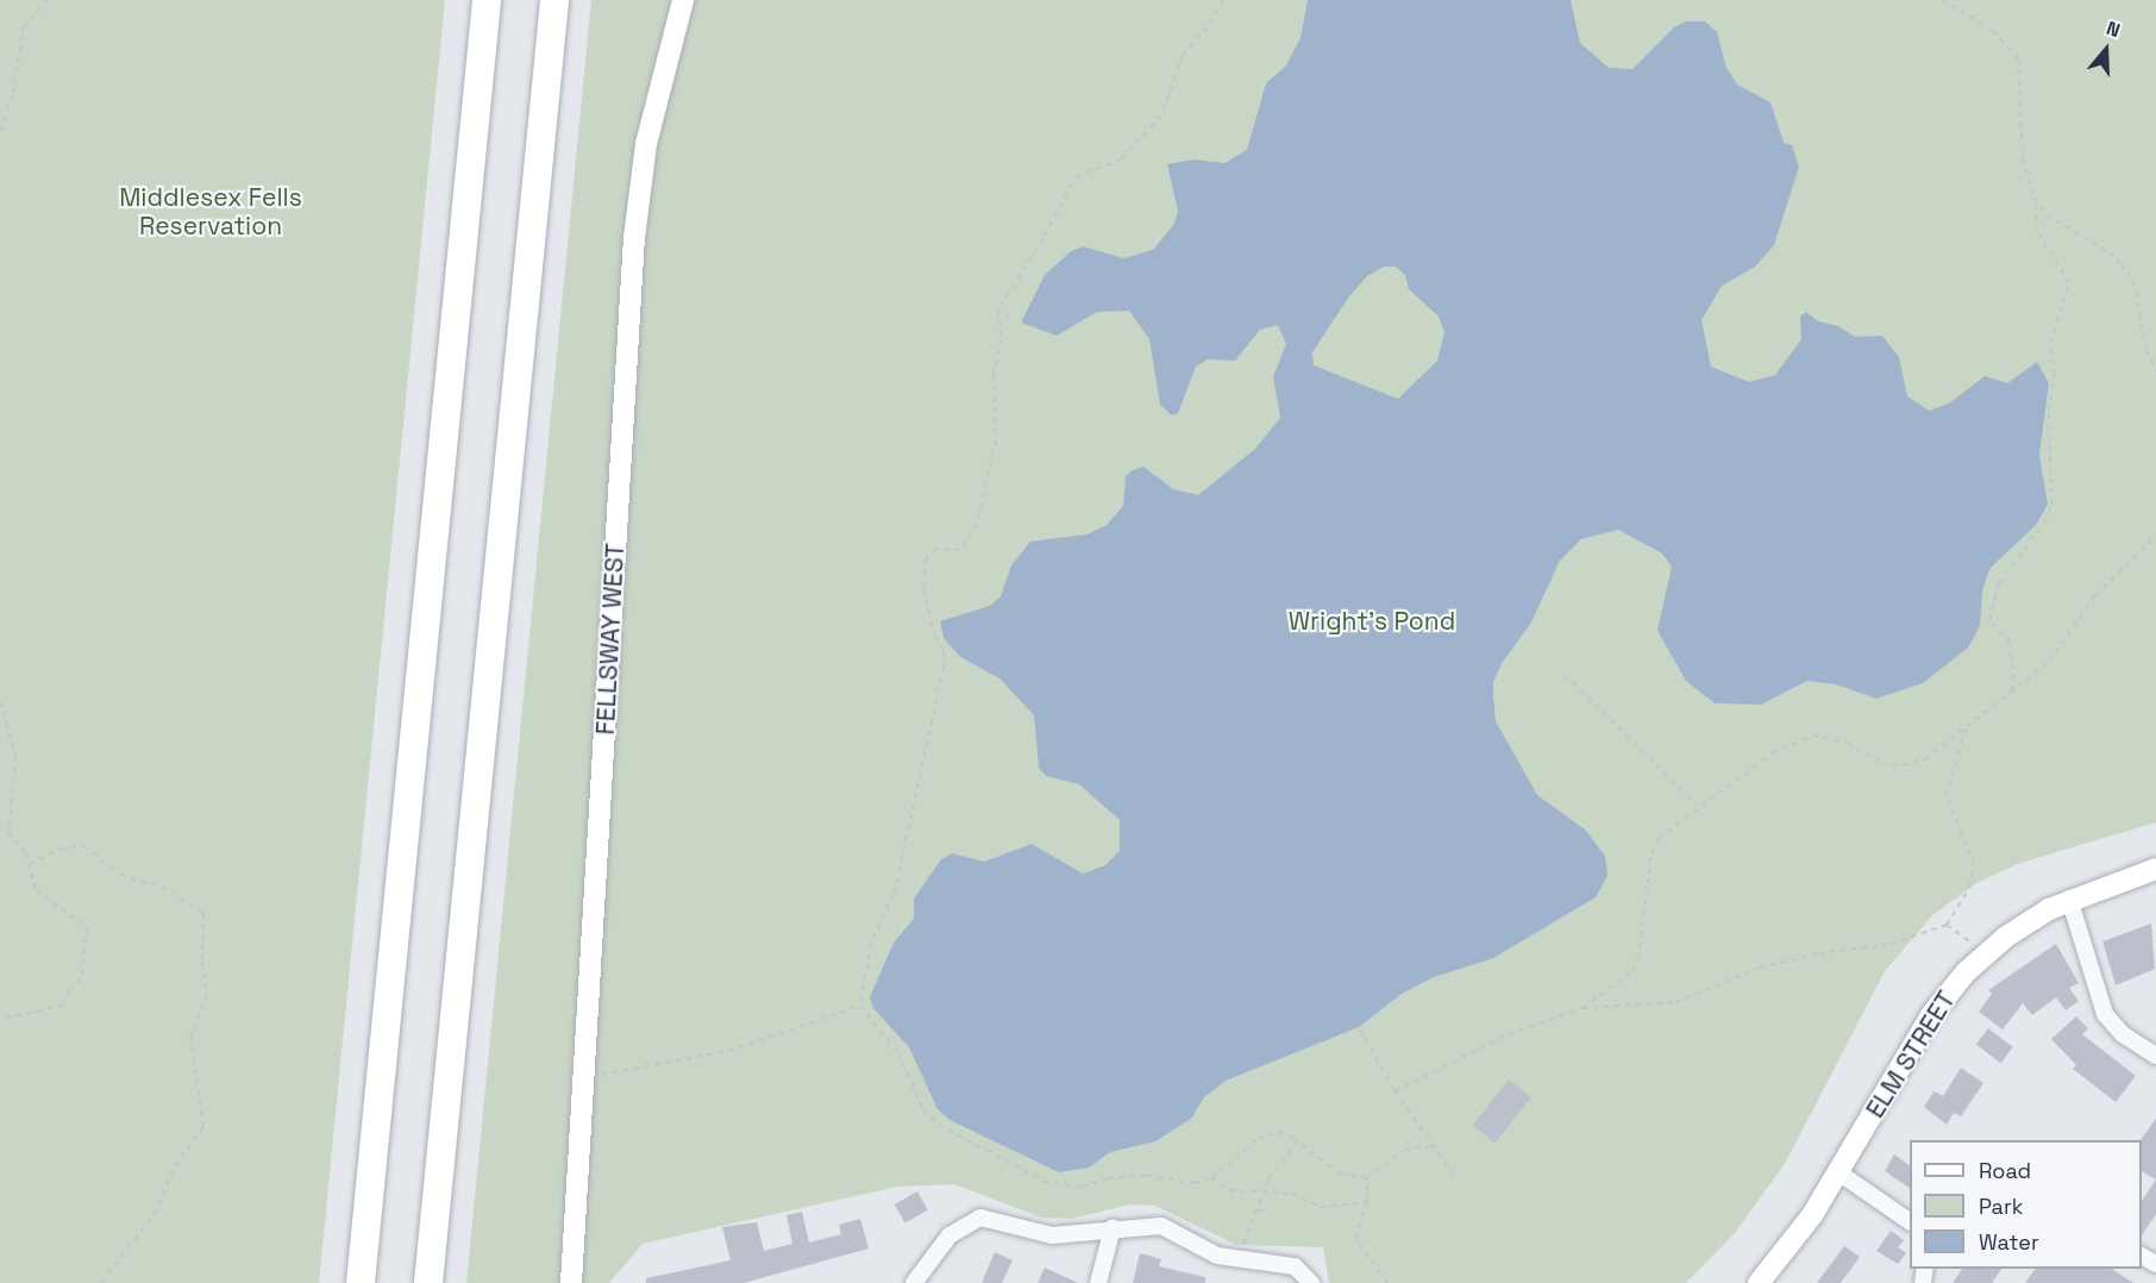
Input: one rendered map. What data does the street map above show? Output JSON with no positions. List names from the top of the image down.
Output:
{
  "streets": {
    "main road": ["FELLSWAY WEST", "ELM STREET"]
  },
  "parks": ["Middlesex Fells Reservation", "Wright's Pond"],
  "legend": ["Road", "Park", "Water"],
  "north": "top"
}
